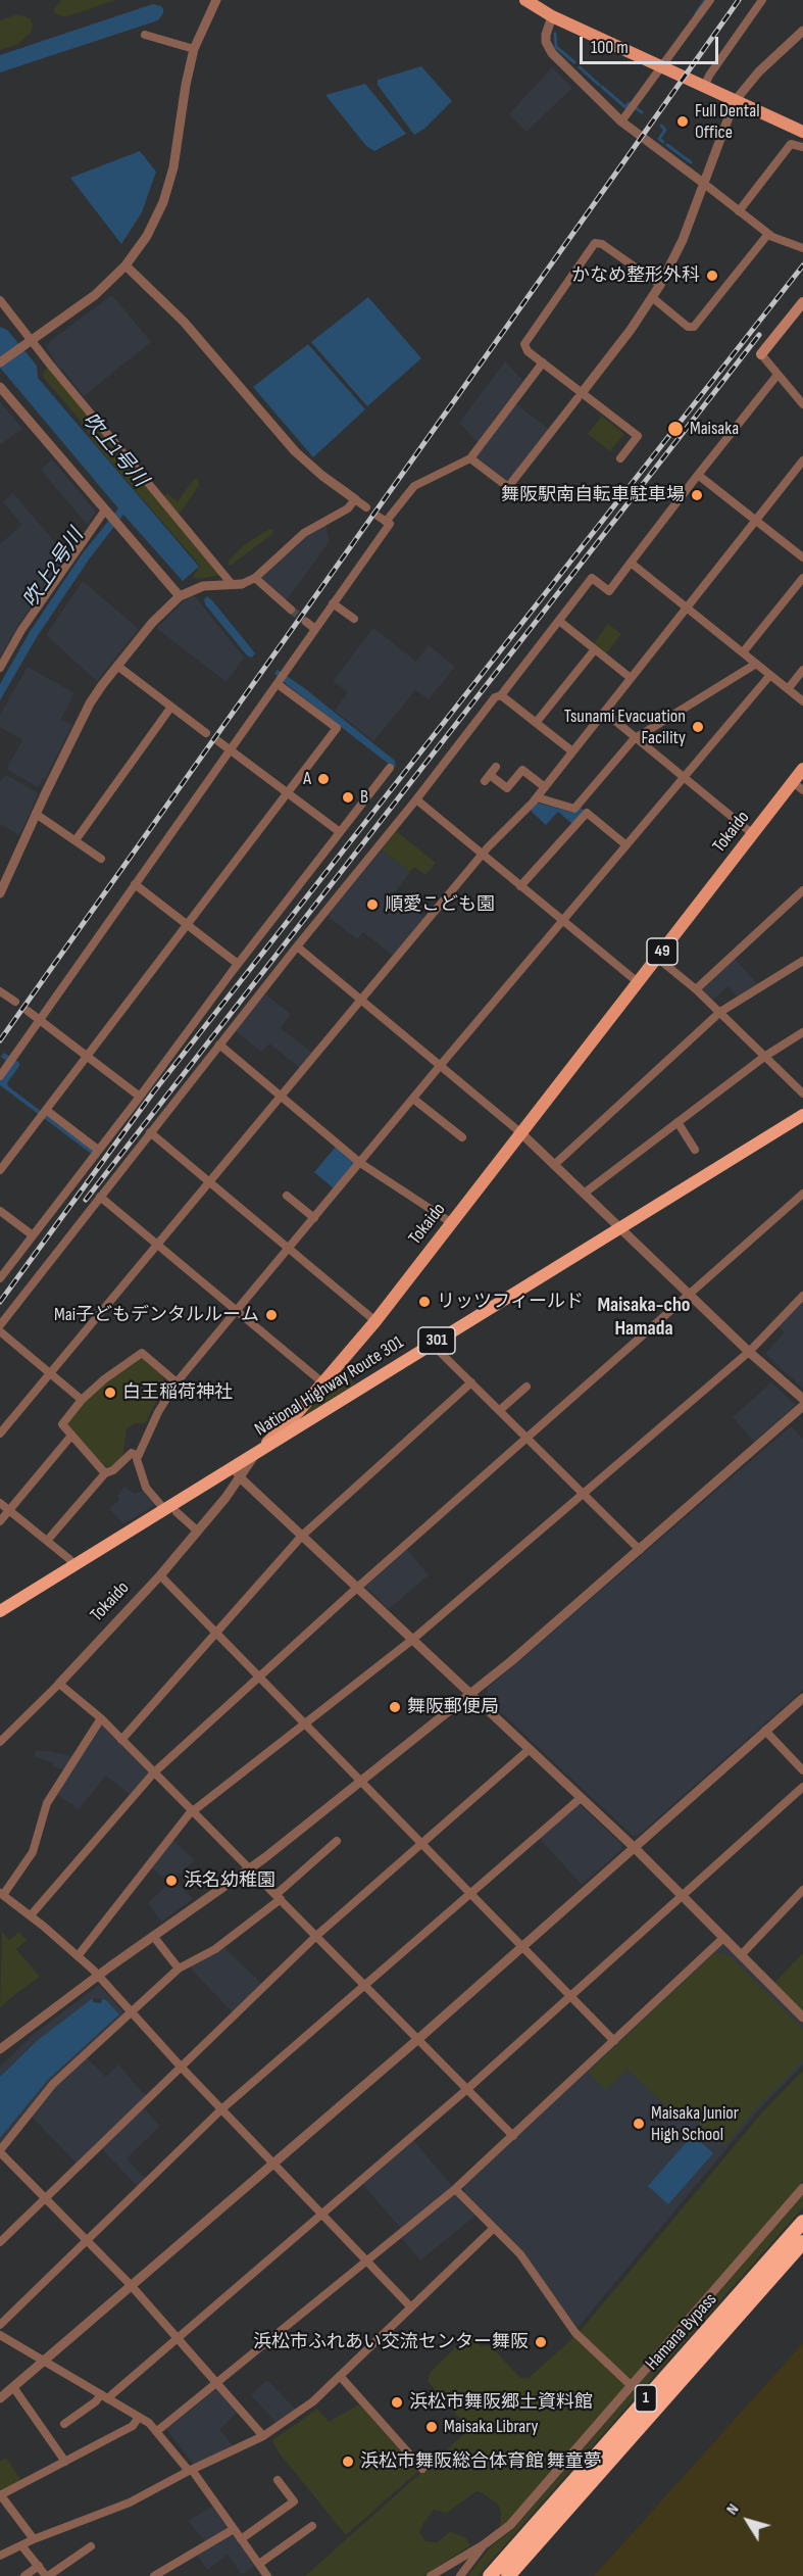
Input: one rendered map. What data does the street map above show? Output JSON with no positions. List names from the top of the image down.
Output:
{
  "streets": {
    "highway": [
      "301",
      "National Highway Route 301",
      "Hamana Bypass",
      "1"
    ],
    "main road": ["Tokaido", "49"]
  },
  "crossings": [
    ["Tokaido", "National Highway Route 301"]
  ],
  "districts": ["Maisaka-cho Hamada"],
  "water": ["吹上1号川", "吹上2号川"],
  "places": [
    "Full Dental Office",
    "かなめ整形外科",
    "Maisaka",
    "舞阪駅南自転車駐車場",
    "Tsunami Evacuation Facility",
    "A",
    "B",
    "順愛こども園",
    "リッツフィールド",
    "Mai子どもデンタルルーム",
    "白王稲荷神社",
    "舞阪郵便局",
    "浜名幼稚園",
    "Maisaka Junior High School",
    "浜松市ふれあい交流センター舞阪",
    "浜松市舞阪郷土資料館",
    "Maisaka Library",
    "浜松市舞阪総合体育館 舞童夢"
  ],
  "scale_bar": "100 m",
  "north": "top left"
}
